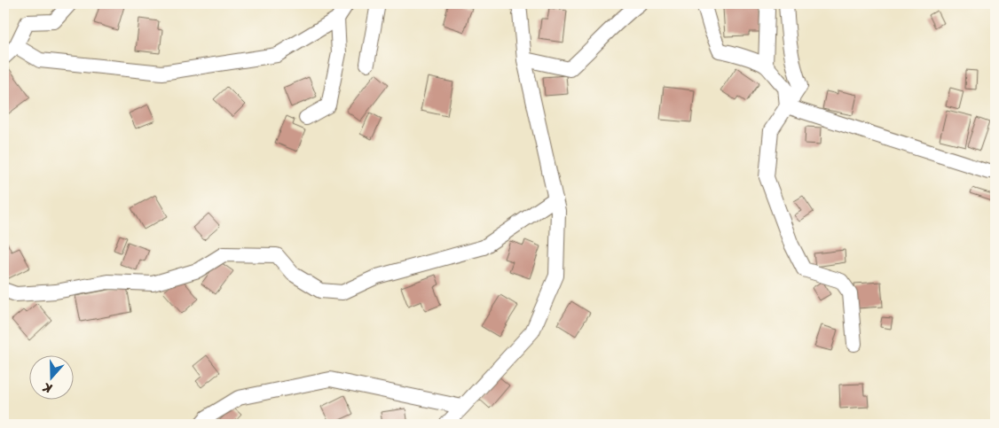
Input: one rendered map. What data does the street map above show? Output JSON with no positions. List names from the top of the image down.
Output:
{
  "north": "bottom"
}
